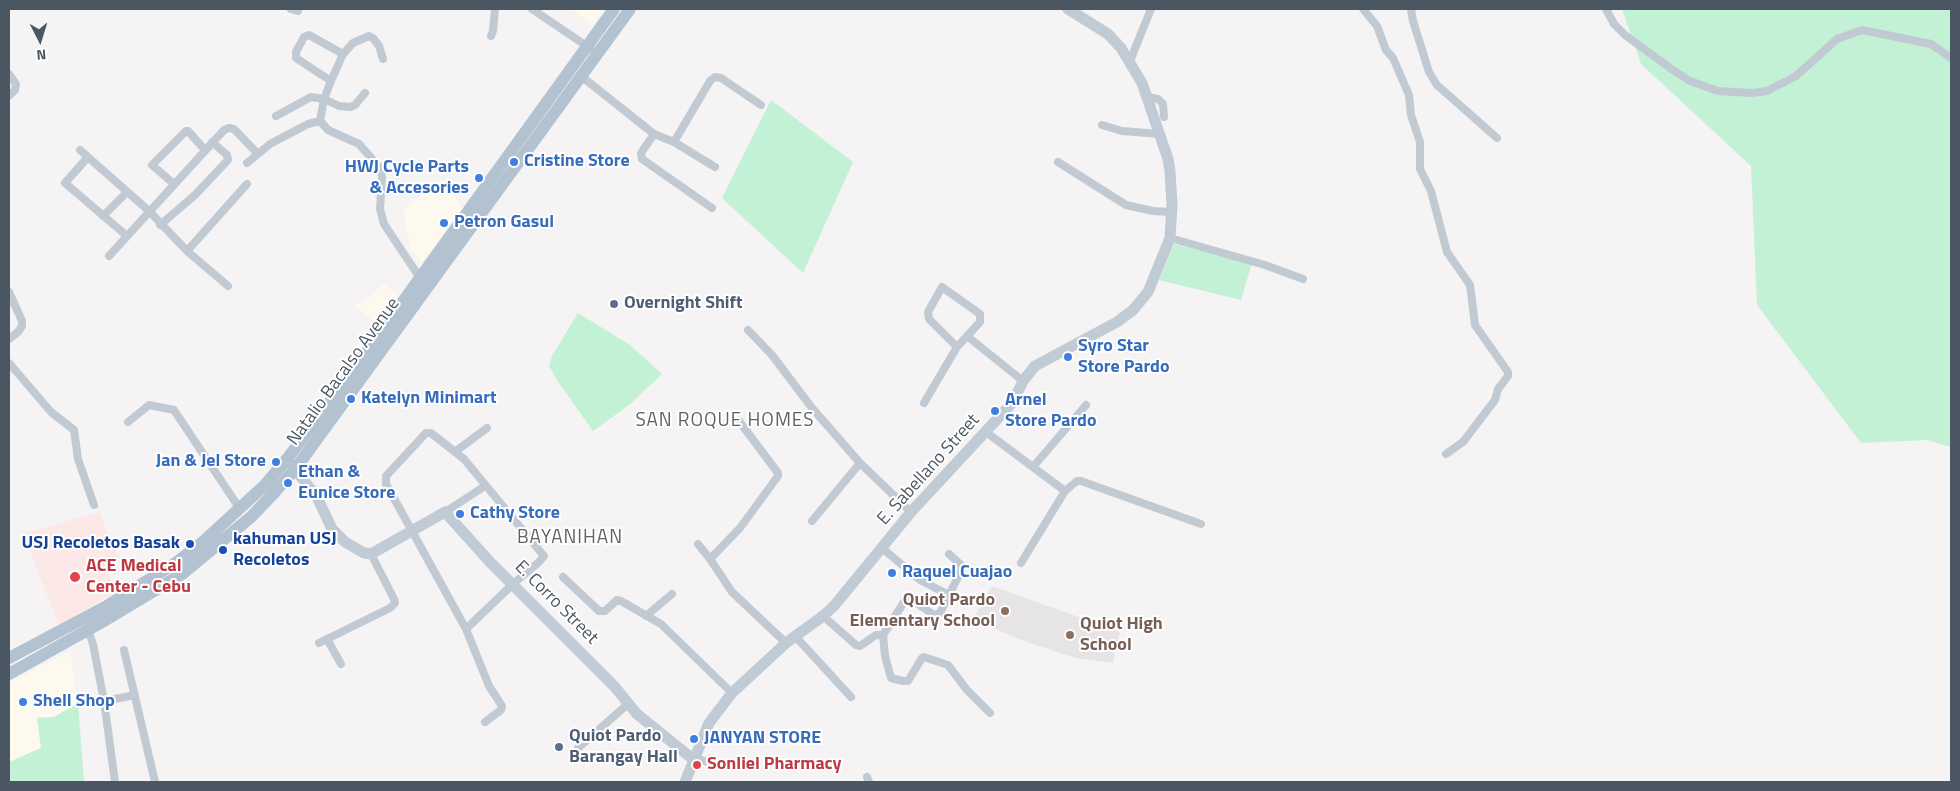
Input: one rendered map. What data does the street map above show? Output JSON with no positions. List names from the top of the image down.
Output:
{
  "streets": {
    "main road": ["Natalio Bacalso Avenue"],
    "street": ["E. Sabellano Street", "E. Corro Street"]
  },
  "crossings": [
    ["E. Sabellano Street", "E. Corro Street"]
  ],
  "districts": ["SAN ROQUE HOMES", "BAYANIHAN"],
  "places": [
    "Cristine Store",
    "HWJ Cycle Parts & Accesories",
    "Petron Gasul",
    "Overnight Shift",
    "Syro Star Store Pardo",
    "Katelyn Minimart",
    "Arnel Store Pardo",
    "Jan & Jel Store",
    "Ethan & Eunice Store",
    "Cathy Store",
    "USJ Recoletos Basak",
    "kahuman USJ Recoletos",
    "Raquel Cuajao",
    "ACE Medical Center - Cebu",
    "Quiot Pardo Elementary School",
    "Quiot High School",
    "Shell Shop",
    "JANYAN STORE",
    "Quiot Pardo Barangay Hall",
    "Sonliel Pharmacy"
  ],
  "north": "bottom"
}
